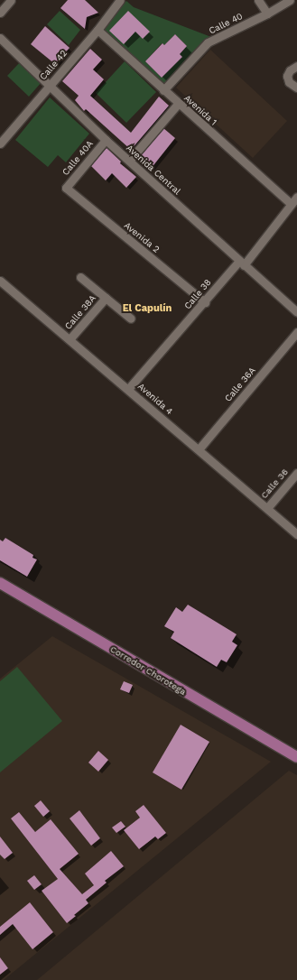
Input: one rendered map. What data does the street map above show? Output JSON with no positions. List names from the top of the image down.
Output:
{
  "streets": {
    "main road": ["Corredor Chorotega"],
    "street": [
      "Calle 40",
      "Calle 42",
      "Avenida 1",
      "Calle 40A",
      "Avenida Central",
      "Avenida 2",
      "Calle 38",
      "Calle 38A",
      "Calle 36A",
      "Avenida 4",
      "Calle 36"
    ]
  },
  "crossings": [
    ["Calle 40", "Avenida 1"],
    ["Calle 42", "Avenida 1"],
    ["Calle 42", "Avenida Central"],
    ["Avenida 1", "Calle 38"],
    ["Calle 40A", "Avenida Central"],
    ["Calle 40A", "Avenida 2"],
    ["Avenida Central", "Calle 38"],
    ["Avenida 2", "Calle 38"],
    ["Calle 38", "Avenida 4"],
    ["Calle 38A", "Avenida 4"],
    ["Calle 36A", "Avenida 4"],
    ["Avenida 4", "Calle 36"]
  ],
  "districts": ["El Capulín"]
}
